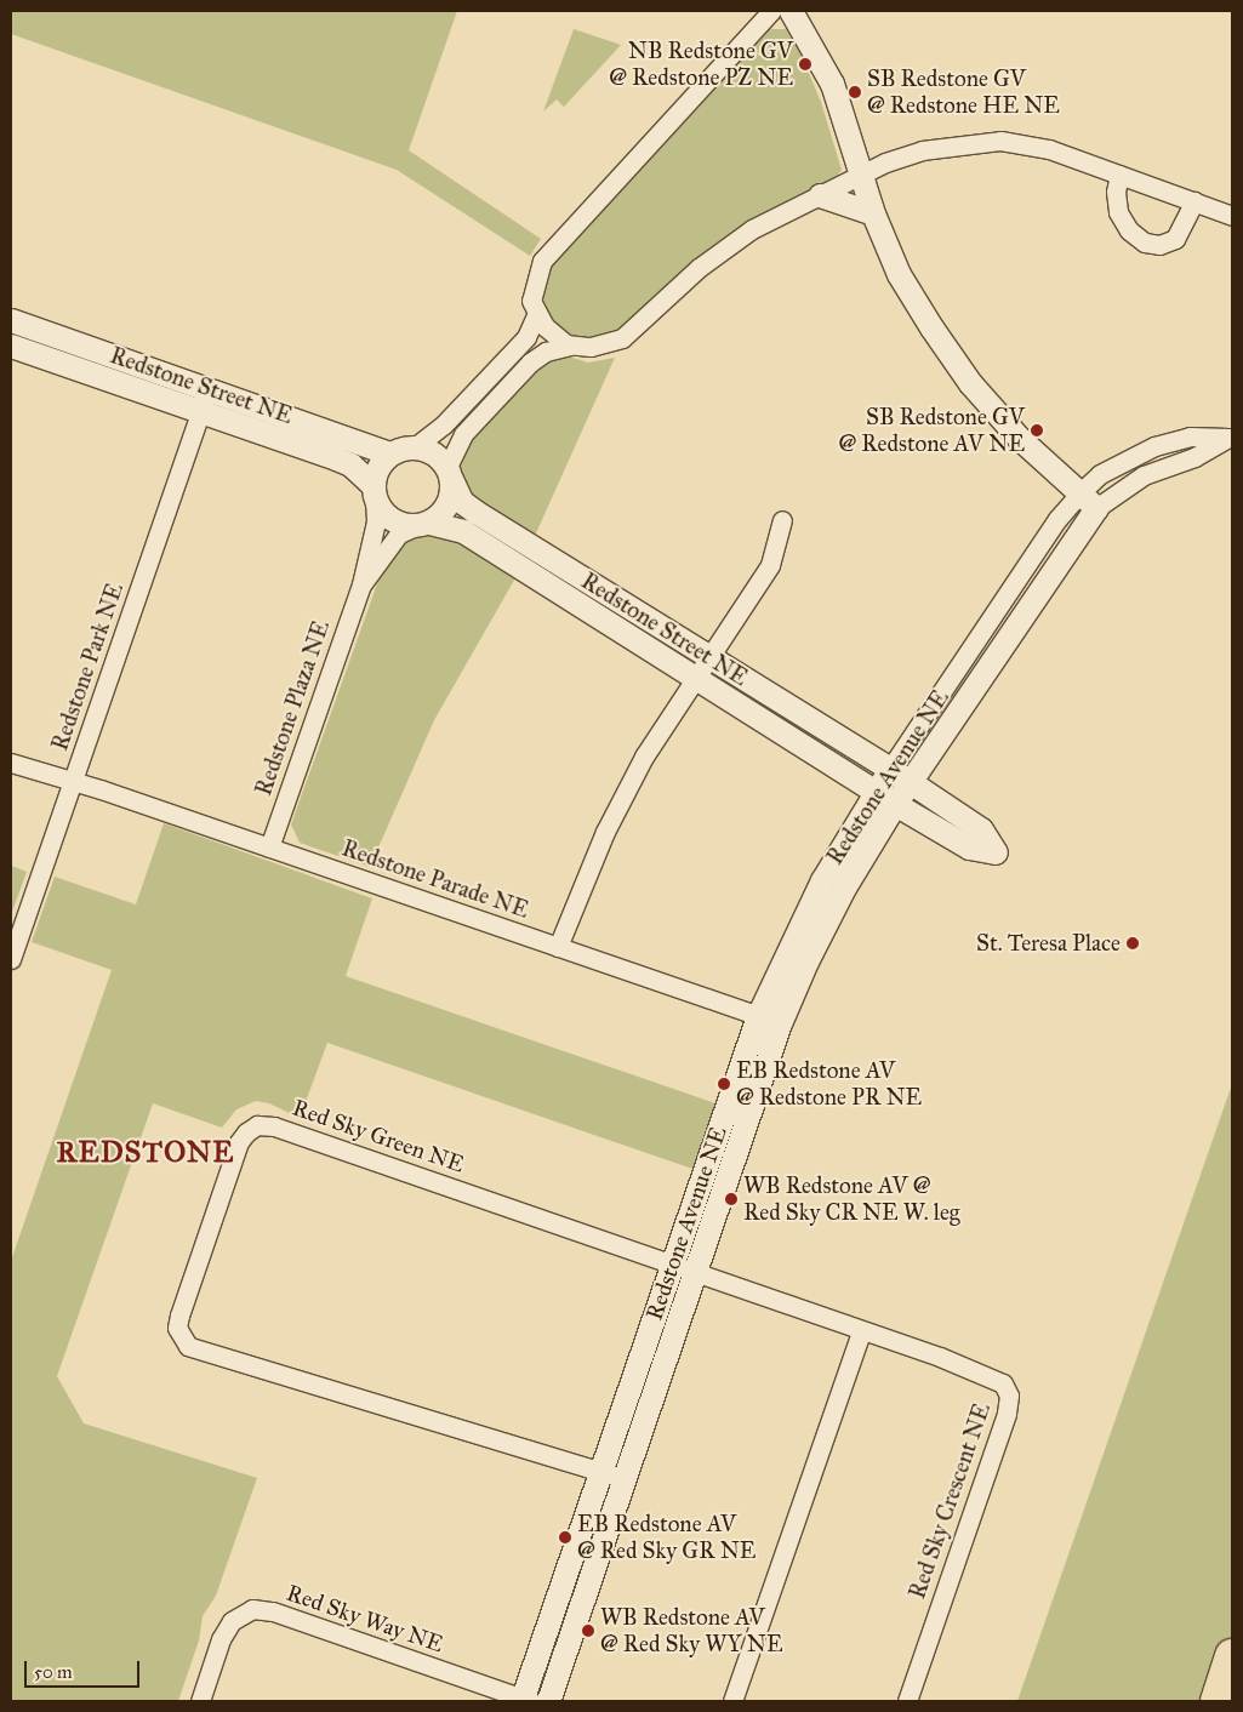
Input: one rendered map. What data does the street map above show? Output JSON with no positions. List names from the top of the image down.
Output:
{
  "streets": {
    "street": [
      "Redstone Street NE",
      "Redstone Park NE",
      "Redstone Plaza NE",
      "Redstone Avenue NE",
      "Redstone Parade NE",
      "Red Sky Green NE",
      "Red Sky Crescent NE",
      "Red Sky Way NE"
    ]
  },
  "crossings": [
    ["Redstone Street NE", "Redstone Park NE"],
    ["Redstone Street NE", "Redstone Plaza NE"],
    ["Redstone Street NE", "Redstone Avenue NE"],
    ["Redstone Park NE", "Redstone Parade NE"],
    ["Redstone Plaza NE", "Redstone Parade NE"],
    ["Redstone Avenue NE", "Redstone Parade NE"],
    ["Redstone Avenue NE", "Red Sky Green NE"],
    ["Redstone Avenue NE", "Red Sky Crescent NE"],
    ["Redstone Avenue NE", "Red Sky Way NE"],
    ["Red Sky Green NE", "Red Sky Crescent NE"]
  ],
  "districts": ["REDSTONE"],
  "places": [
    "NB Redstone GV @ Redstone PZ NE",
    "SB Redstone GV @ Redstone HE NE",
    "SB Redstone GV @ Redstone AV NE",
    "St. Teresa Place",
    "EB Redstone AV @ Redstone PR NE",
    "WB Redstone AV @ Red Sky CR NE W. leg",
    "EB Redstone AV @ Red Sky GR NE",
    "WB Redstone AV @ Red Sky WY NE"
  ],
  "scale_bar": "50 m"
}
